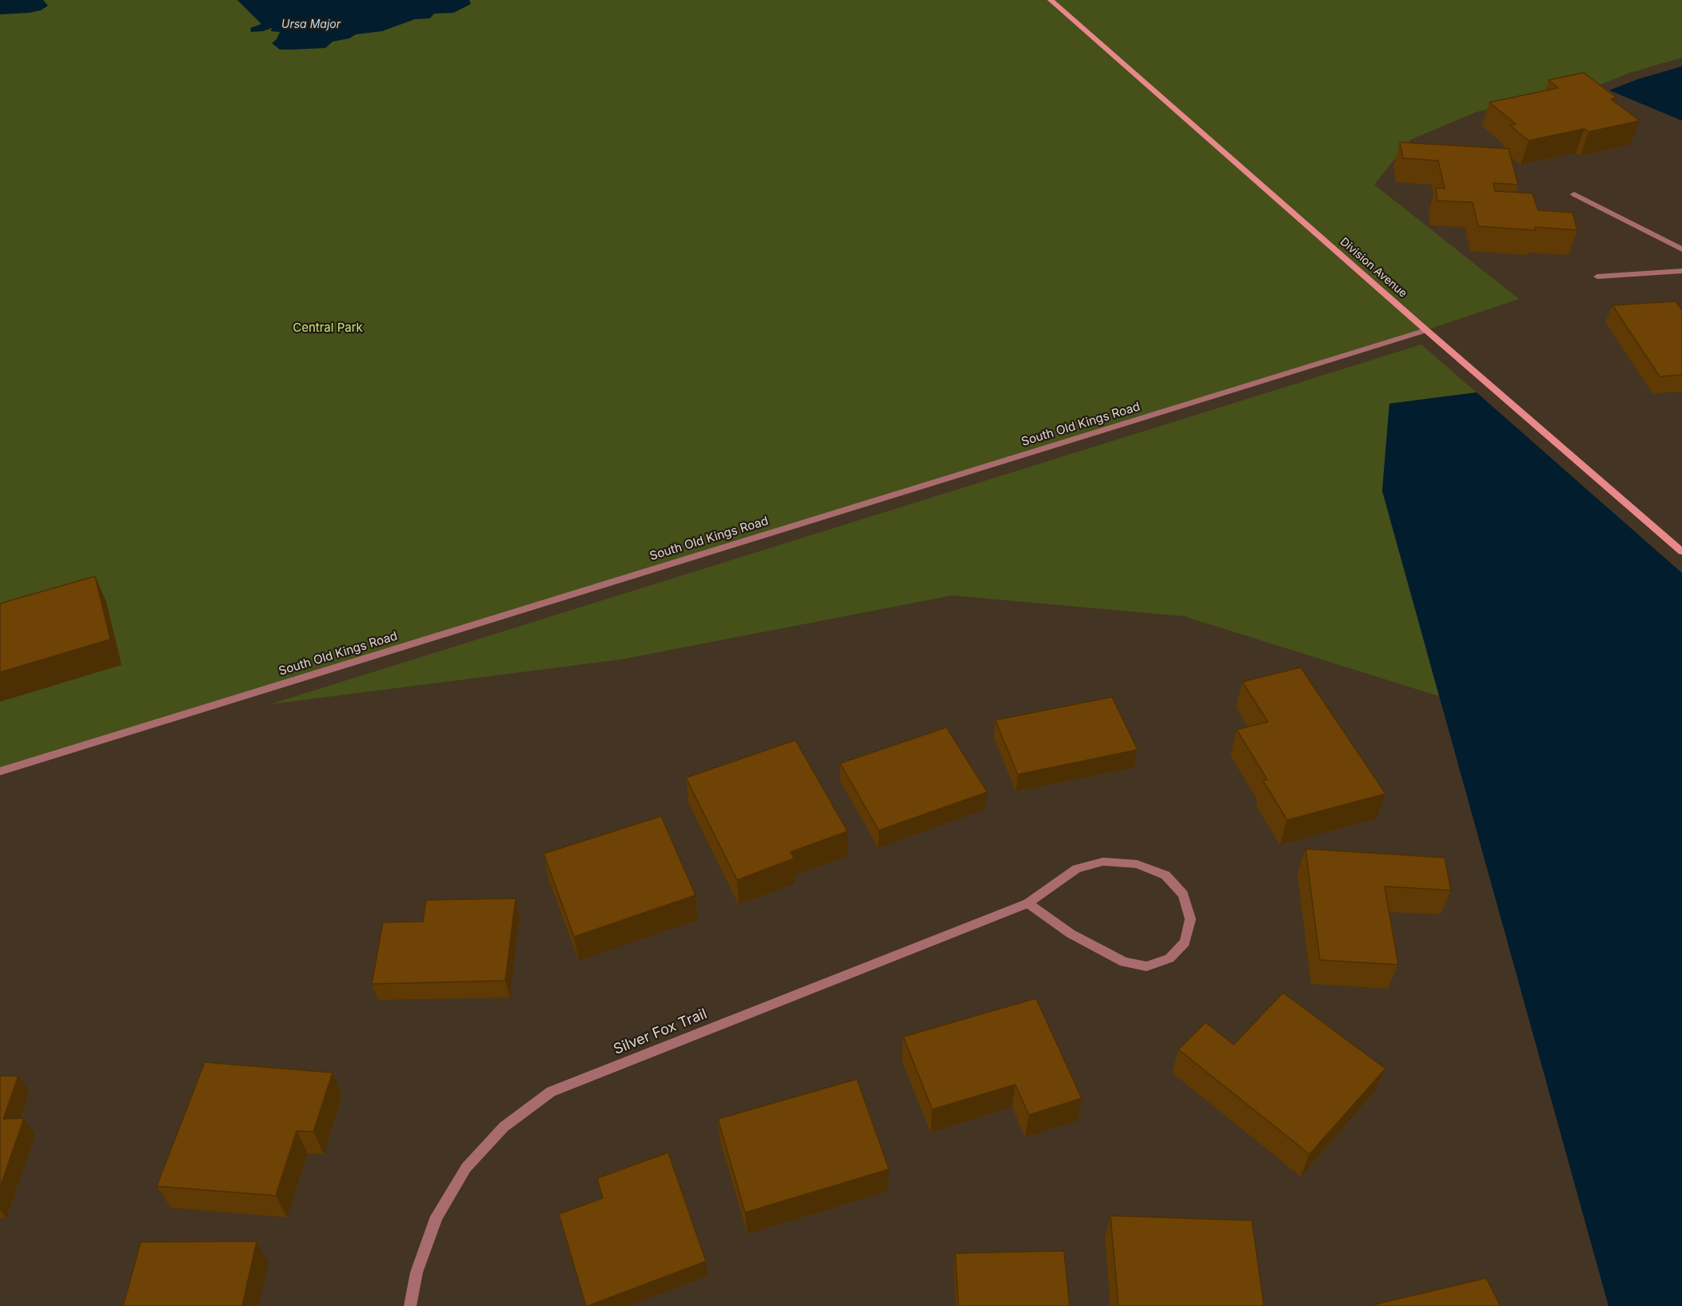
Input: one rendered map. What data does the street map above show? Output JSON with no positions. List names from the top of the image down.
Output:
{
  "streets": {
    "street": ["Division Avenue", "South Old Kings Road", "Silver Fox Trail"]
  },
  "crossings": [
    ["Division Avenue", "South Old Kings Road"]
  ],
  "water": ["Ursa Major"],
  "parks": ["Central Park"]
}
